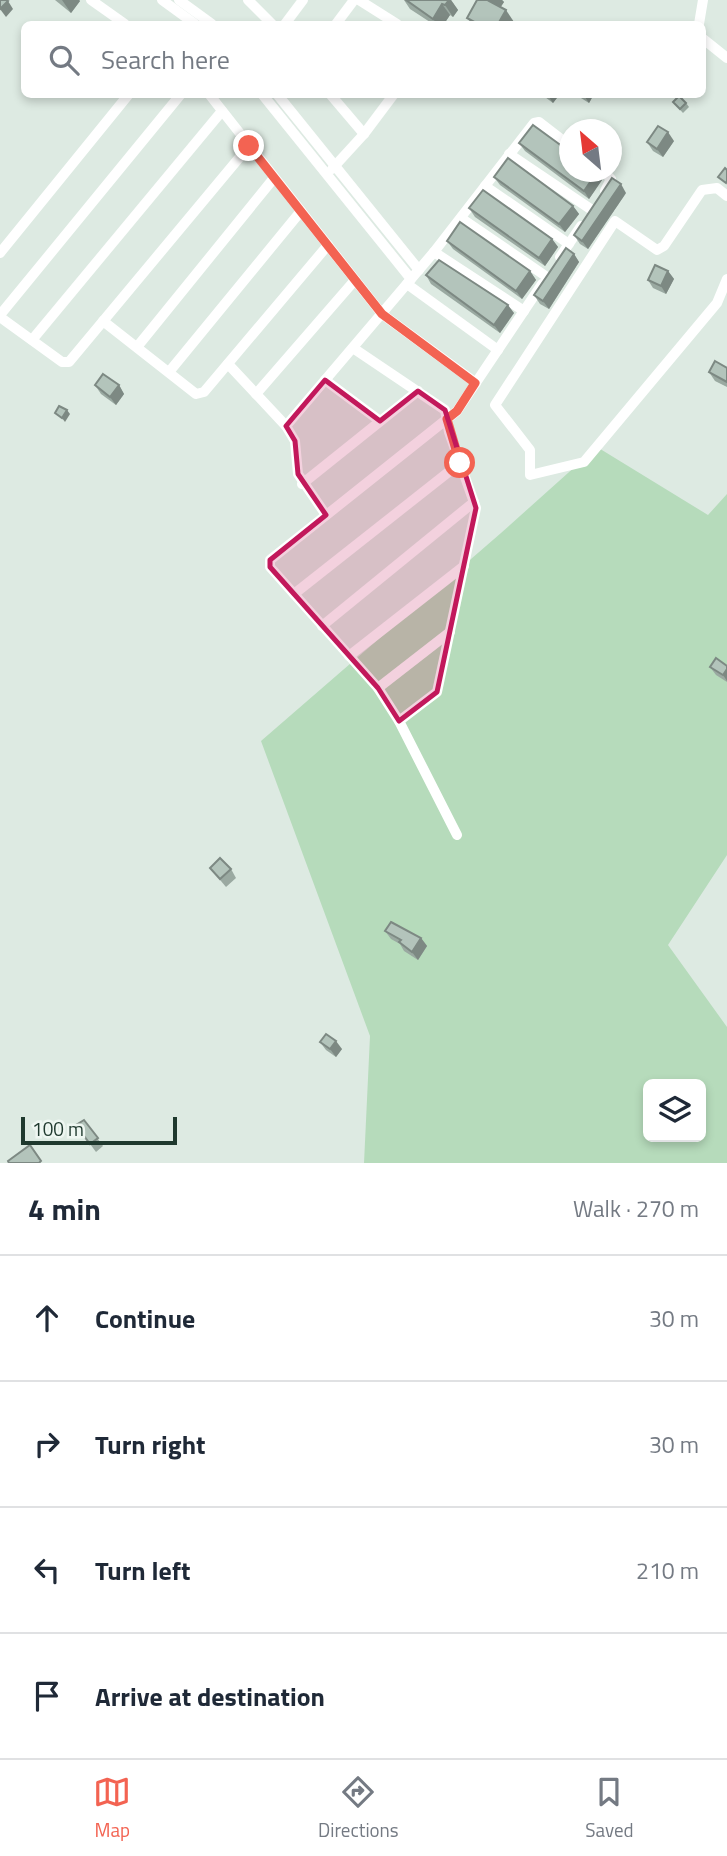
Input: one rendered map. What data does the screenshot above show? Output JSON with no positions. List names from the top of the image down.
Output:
{
  "scale_bar": "100 m",
  "north": "top left",
  "page": {
    "search": "Search here",
    "scale": "100 m",
    "heading": ["4 min", "Walk · 270 m"],
    "list": [
      ["Continue", "30 m"],
      ["Turn right", "30 m"],
      ["Turn left", "210 m"],
      "Arrive at destination"
    ],
    "nav": ["Map", "Directions", "Saved"]
  }
}
